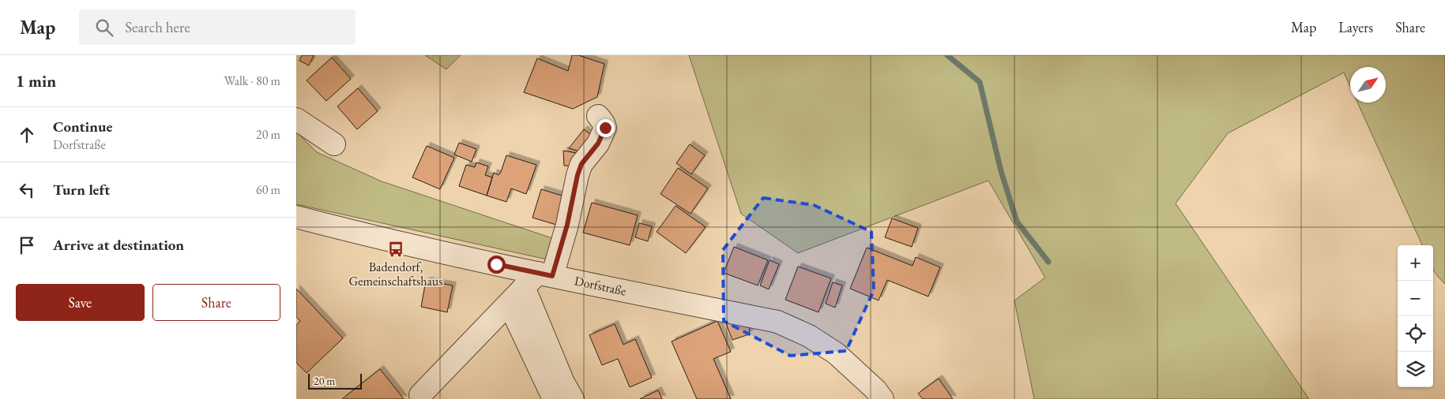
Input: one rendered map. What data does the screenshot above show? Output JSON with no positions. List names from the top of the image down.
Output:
{
  "streets": {
    "street": ["Dorfstraße"]
  },
  "places": {
    "bus stop": ["Badendorf, Gemeinschaftshaus"]
  },
  "scale_bar": "20 m",
  "north": "top right",
  "page": {
    "header": "Map",
    "search": "Search here",
    "nav": ["Map", "Layers", "Share"],
    "heading": ["1 min", "Walk · 80 m"],
    "list": [
      ["Continue", "Dorfstraße", "20 m"],
      ["Turn left", "60 m"],
      "Arrive at destination"
    ],
    "map_buttons": ["+", "−"],
    "buttons": ["Save", "Share"],
    "scale": "20 m"
  }
}
